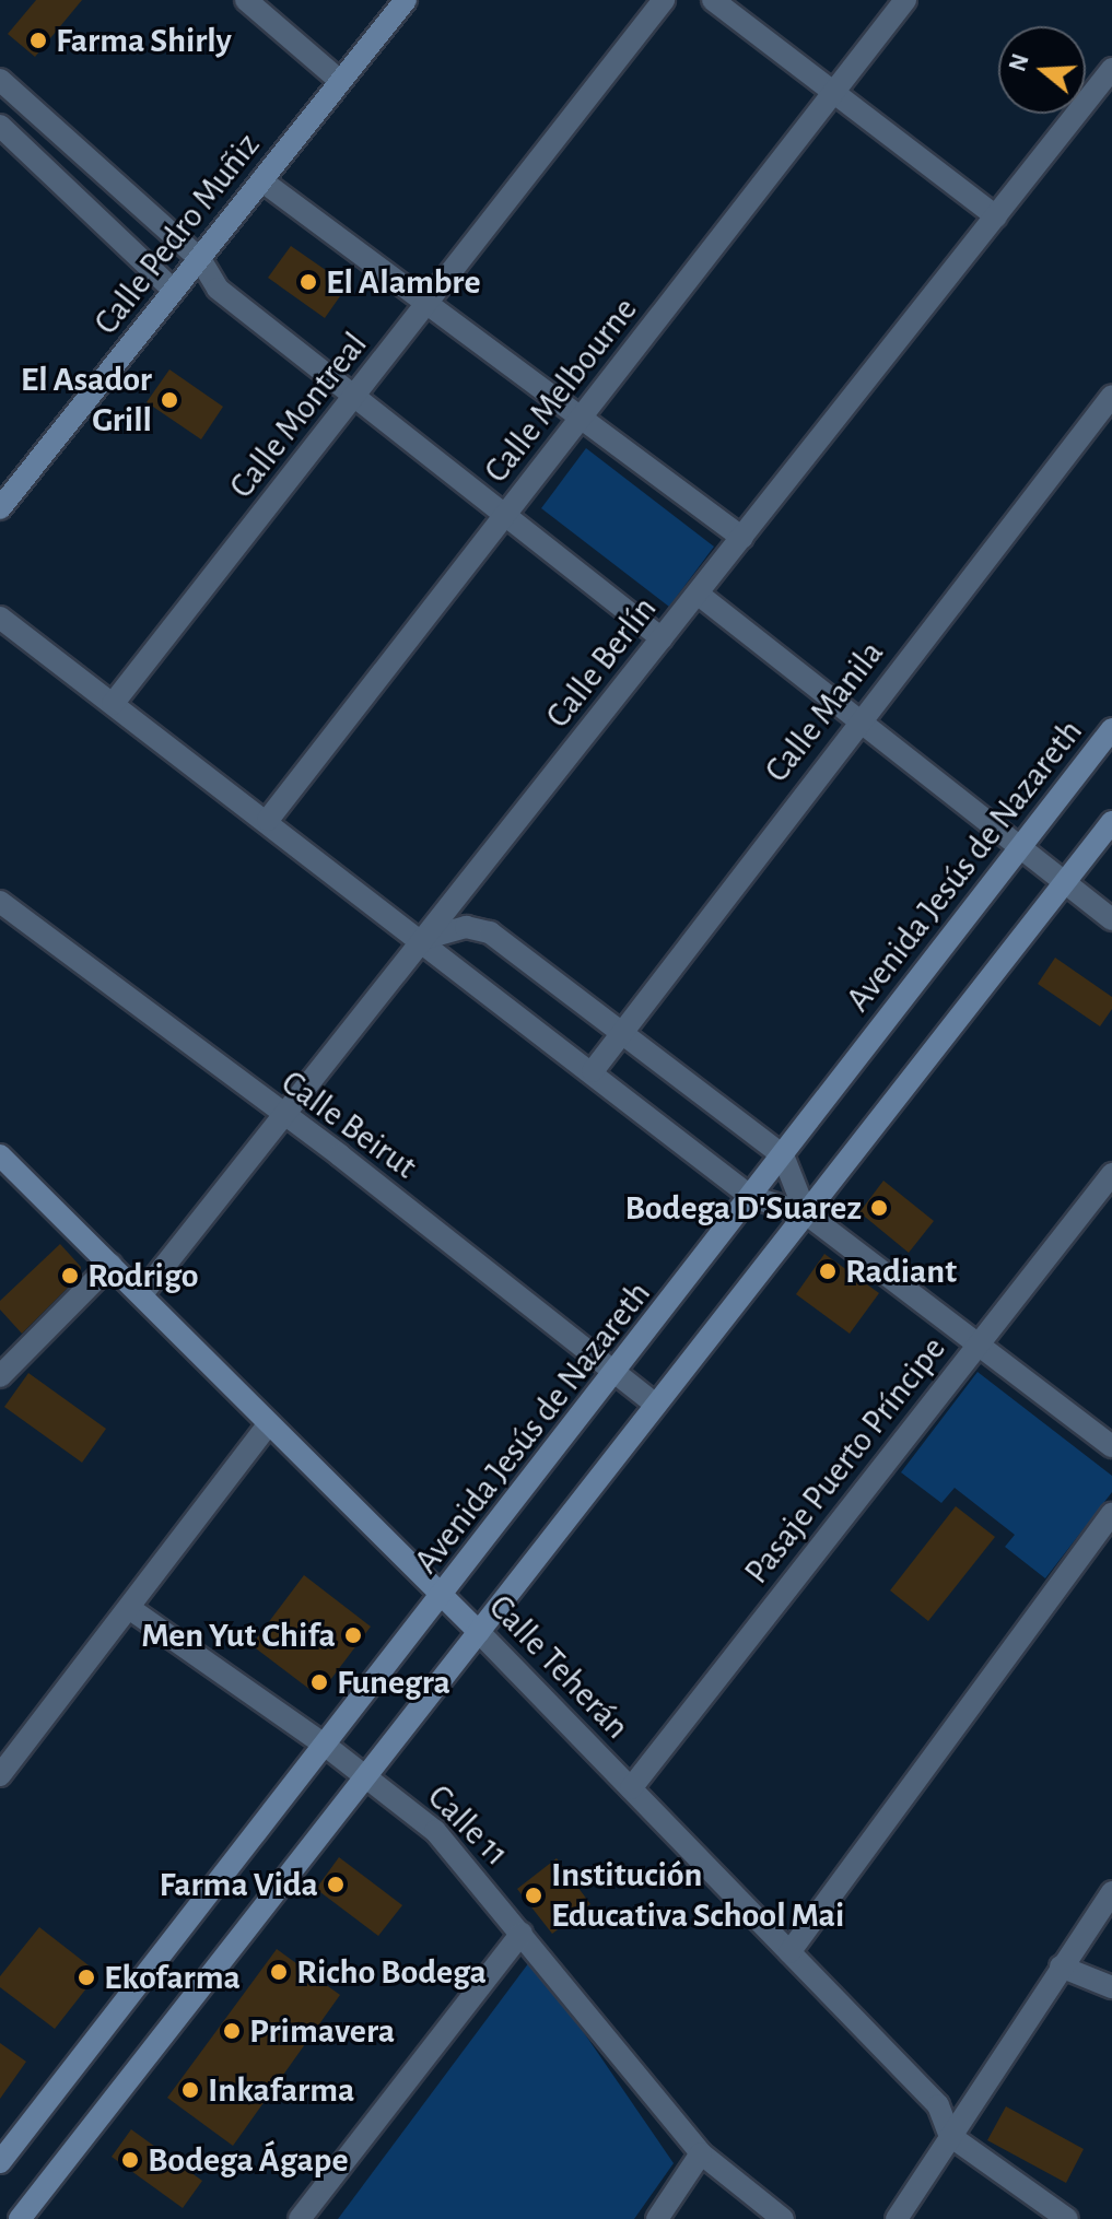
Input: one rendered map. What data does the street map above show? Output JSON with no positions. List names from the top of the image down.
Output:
{
  "streets": {
    "main road": ["Calle Pedro Muñiz", "Avenida Jesús de Nazareth", "Calle Teherán"],
    "street": [
      "Calle Melbourne",
      "Calle Montreal",
      "Calle Berlín",
      "Calle Manila",
      "Calle Beirut",
      "Pasaje Puerto Príncipe",
      "Calle 11"
    ]
  },
  "crossings": [
    ["Calle Berlín", "Calle Beirut"],
    ["Calle Berlín", "Calle Teherán"],
    ["Avenida Jesús de Nazareth", "Calle Beirut"],
    ["Avenida Jesús de Nazareth", "Calle Teherán"],
    ["Avenida Jesús de Nazareth", "Calle 11"],
    ["Pasaje Puerto Príncipe", "Calle Teherán"]
  ],
  "places": [
    "Farma Shirly",
    "El Alambre",
    "El Asador Grill",
    "Bodega D'Suarez",
    "Radiant",
    "Rodrigo",
    "Men Yut Chifa",
    "Funegra",
    "Farma Vida",
    "Institución Educativa School Mai",
    "Richo Bodega",
    "Ekofarma",
    "Primavera",
    "Inkafarma",
    "Bodega Ágape"
  ],
  "north": "left"
}
